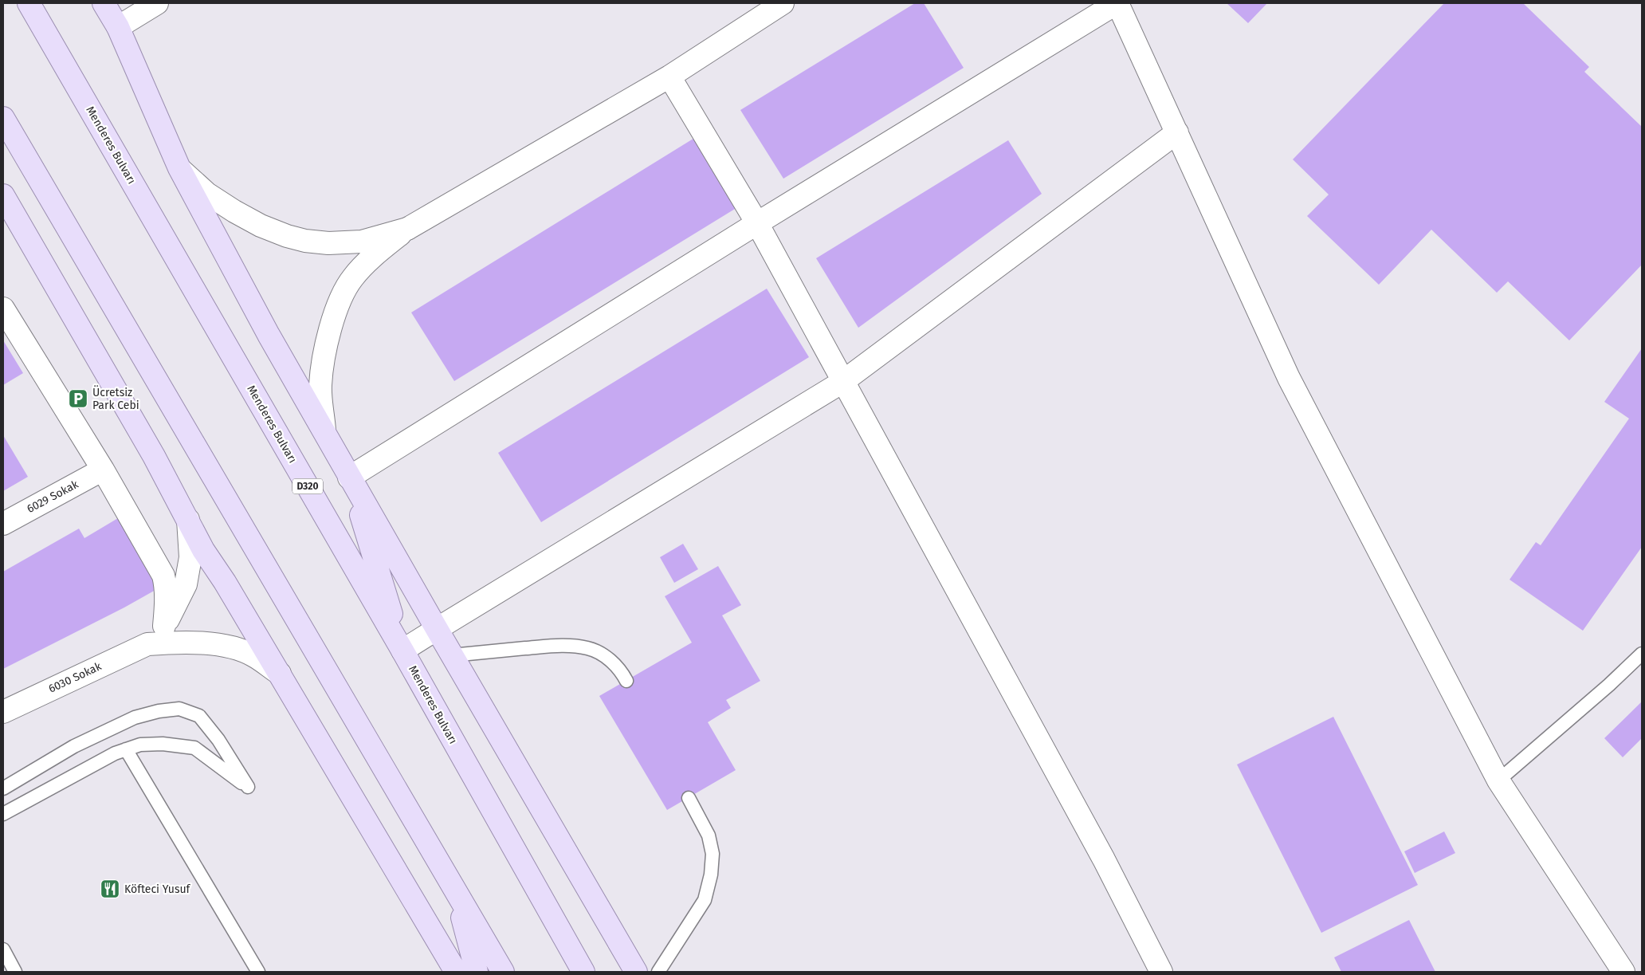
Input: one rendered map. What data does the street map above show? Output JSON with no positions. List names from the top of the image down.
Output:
{
  "streets": {
    "main road": ["Menderes Bulvarı", "D320"],
    "street": ["6029 Sokak", "6030 Sokak"]
  },
  "places": {
    "parking": ["Ücretsiz Park Cebi"],
    "restaurant": ["Köfteci Yusuf"]
  }
}
